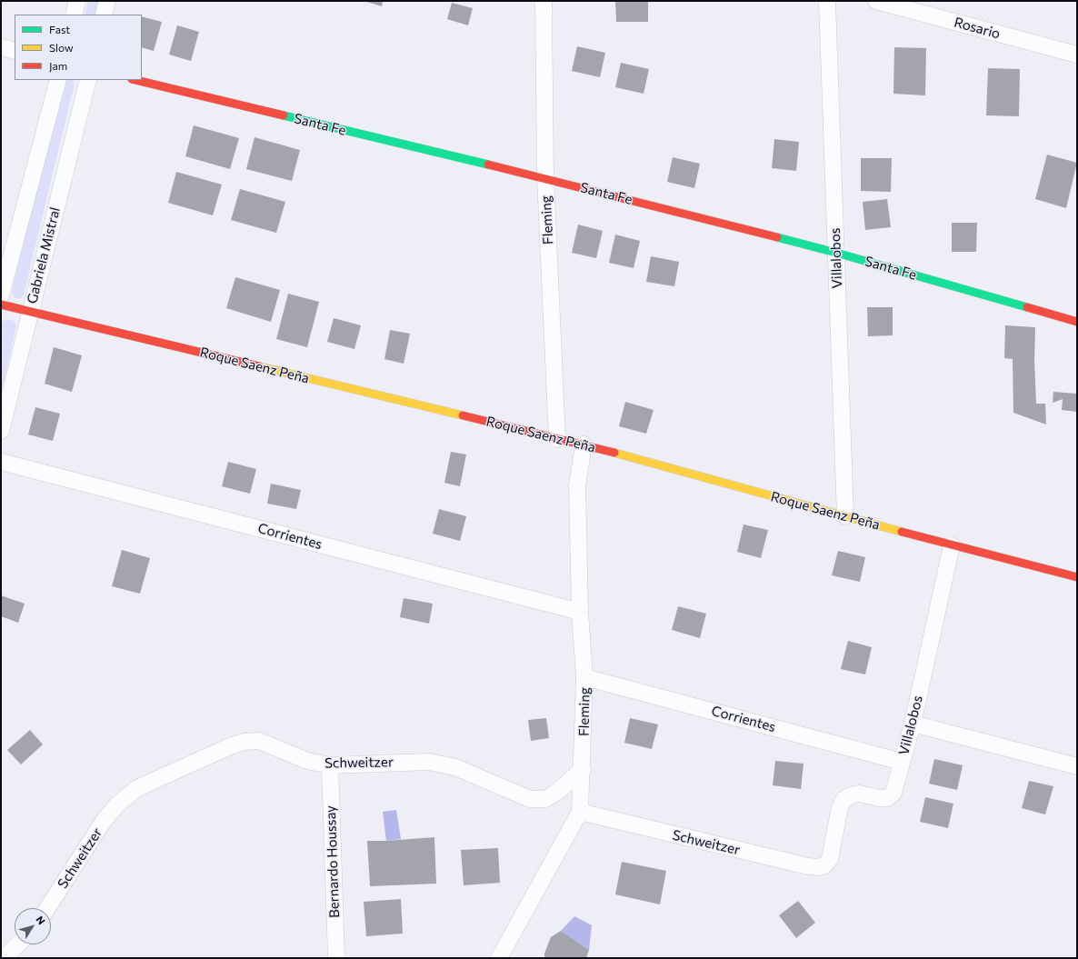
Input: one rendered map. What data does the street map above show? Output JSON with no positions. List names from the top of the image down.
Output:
{
  "streets": {
    "street": [
      "Rosario",
      "Santa Fe",
      "Fleming",
      "Gabriela Mistral",
      "Villalobos",
      "Roque Saenz Peña",
      "Corrientes",
      "Schweitzer",
      "Bernardo Houssay"
    ]
  },
  "crossings": [
    ["Santa Fe", "Fleming"],
    ["Santa Fe", "Villalobos"],
    ["Fleming", "Roque Saenz Peña"],
    ["Fleming", "Corrientes"],
    ["Fleming", "Schweitzer"],
    ["Gabriela Mistral", "Roque Saenz Peña"],
    ["Villalobos", "Roque Saenz Peña"],
    ["Villalobos", "Corrientes"],
    ["Villalobos", "Schweitzer"],
    ["Schweitzer", "Bernardo Houssay"]
  ],
  "legend": ["Fast", "Slow", "Jam"],
  "north": "top right"
}
